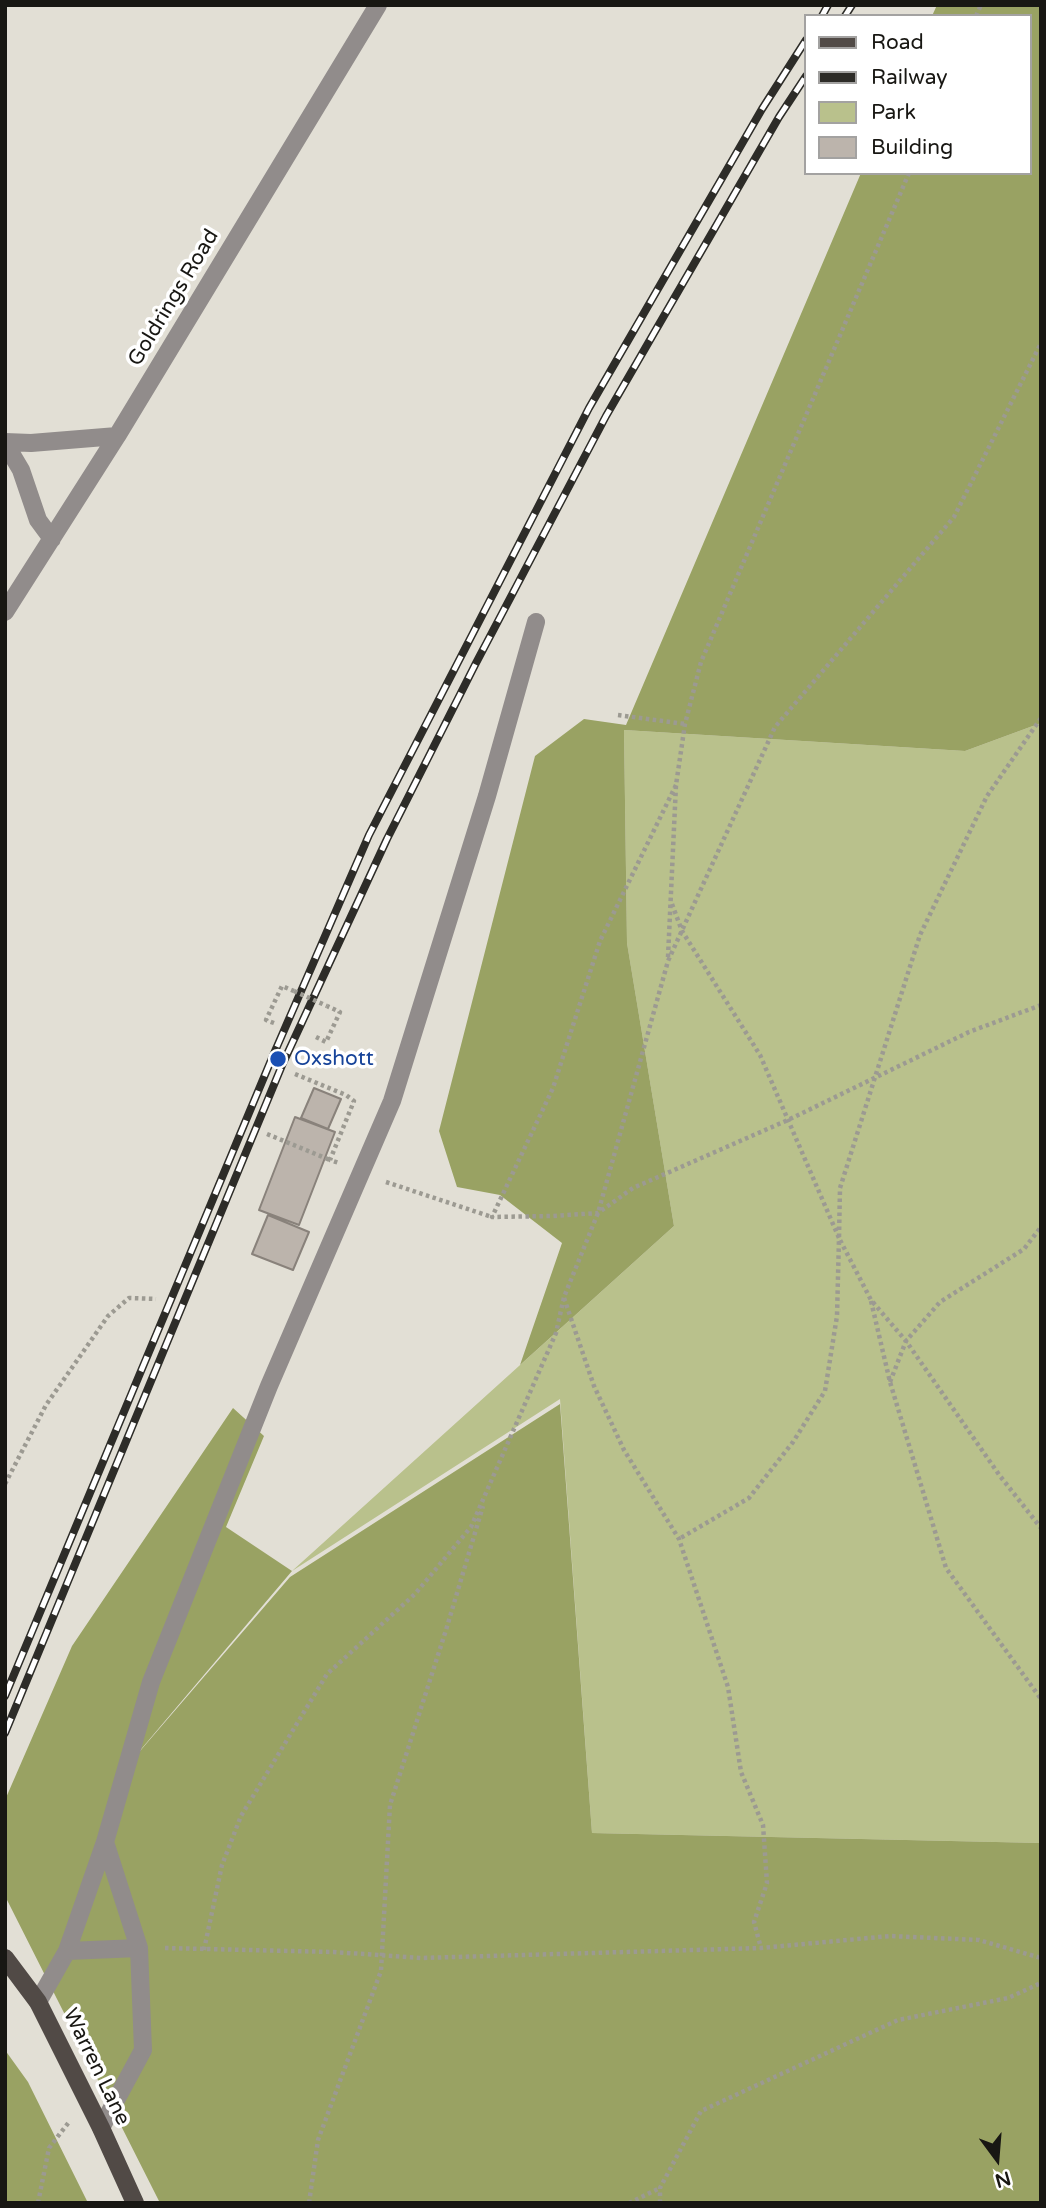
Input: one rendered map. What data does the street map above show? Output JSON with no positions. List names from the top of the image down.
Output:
{
  "streets": {
    "main road": ["Warren Lane"],
    "street": ["Goldrings Road"]
  },
  "places": ["Oxshott"],
  "legend": [
    "Road",
    "Railway",
    "Park",
    "Building"
  ],
  "north": "bottom"
}
